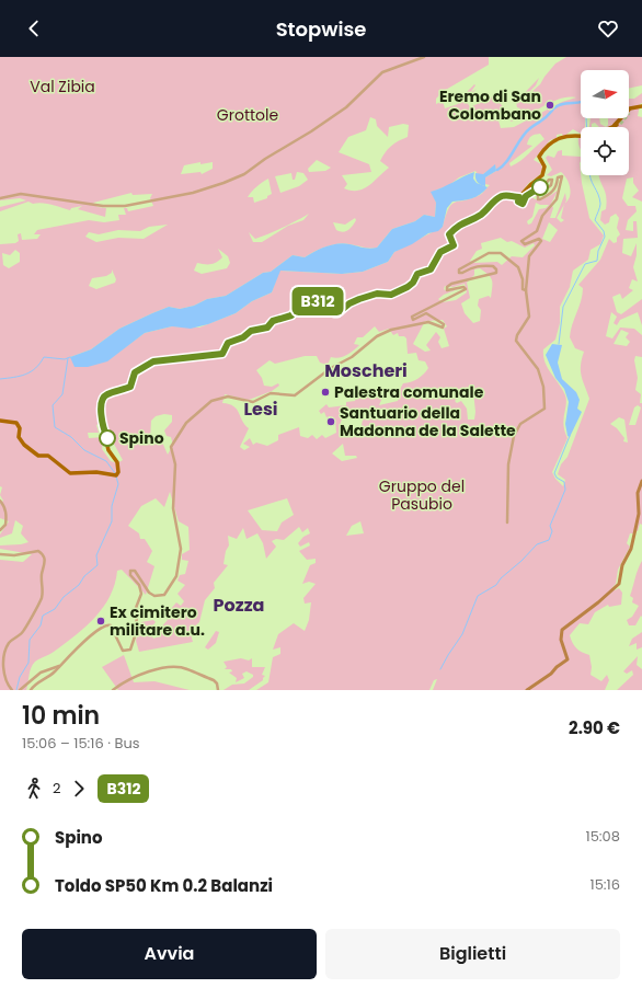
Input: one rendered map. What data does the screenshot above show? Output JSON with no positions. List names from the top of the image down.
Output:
{
  "districts": ["Moscheri", "Lesi", "Pozza"],
  "parks": ["Val Zibia", "Grottole", "Gruppo del Pasubio"],
  "places": [
    "Eremo di San Colombano",
    "Palestra comunale",
    "Santuario della Madonna de la Salette",
    "Spino",
    "Ex cimitero militare a.u."
  ],
  "lines": ["bus line B312"],
  "north": "right",
  "page": {
    "header": "Stopwise",
    "on_map": "B312",
    "heading": ["10 min", "15:06 – 15:16 · Bus", "2.90 €"],
    "legs": ["2", "B312"],
    "list": [
      {
        "name": "Spino",
        "value": "15:08"
      },
      {
        "name": "Toldo SP50 Km 0.2 Balanzi",
        "value": "15:16"
      }
    ],
    "buttons": ["Avvia", "Biglietti"]
  }
}
